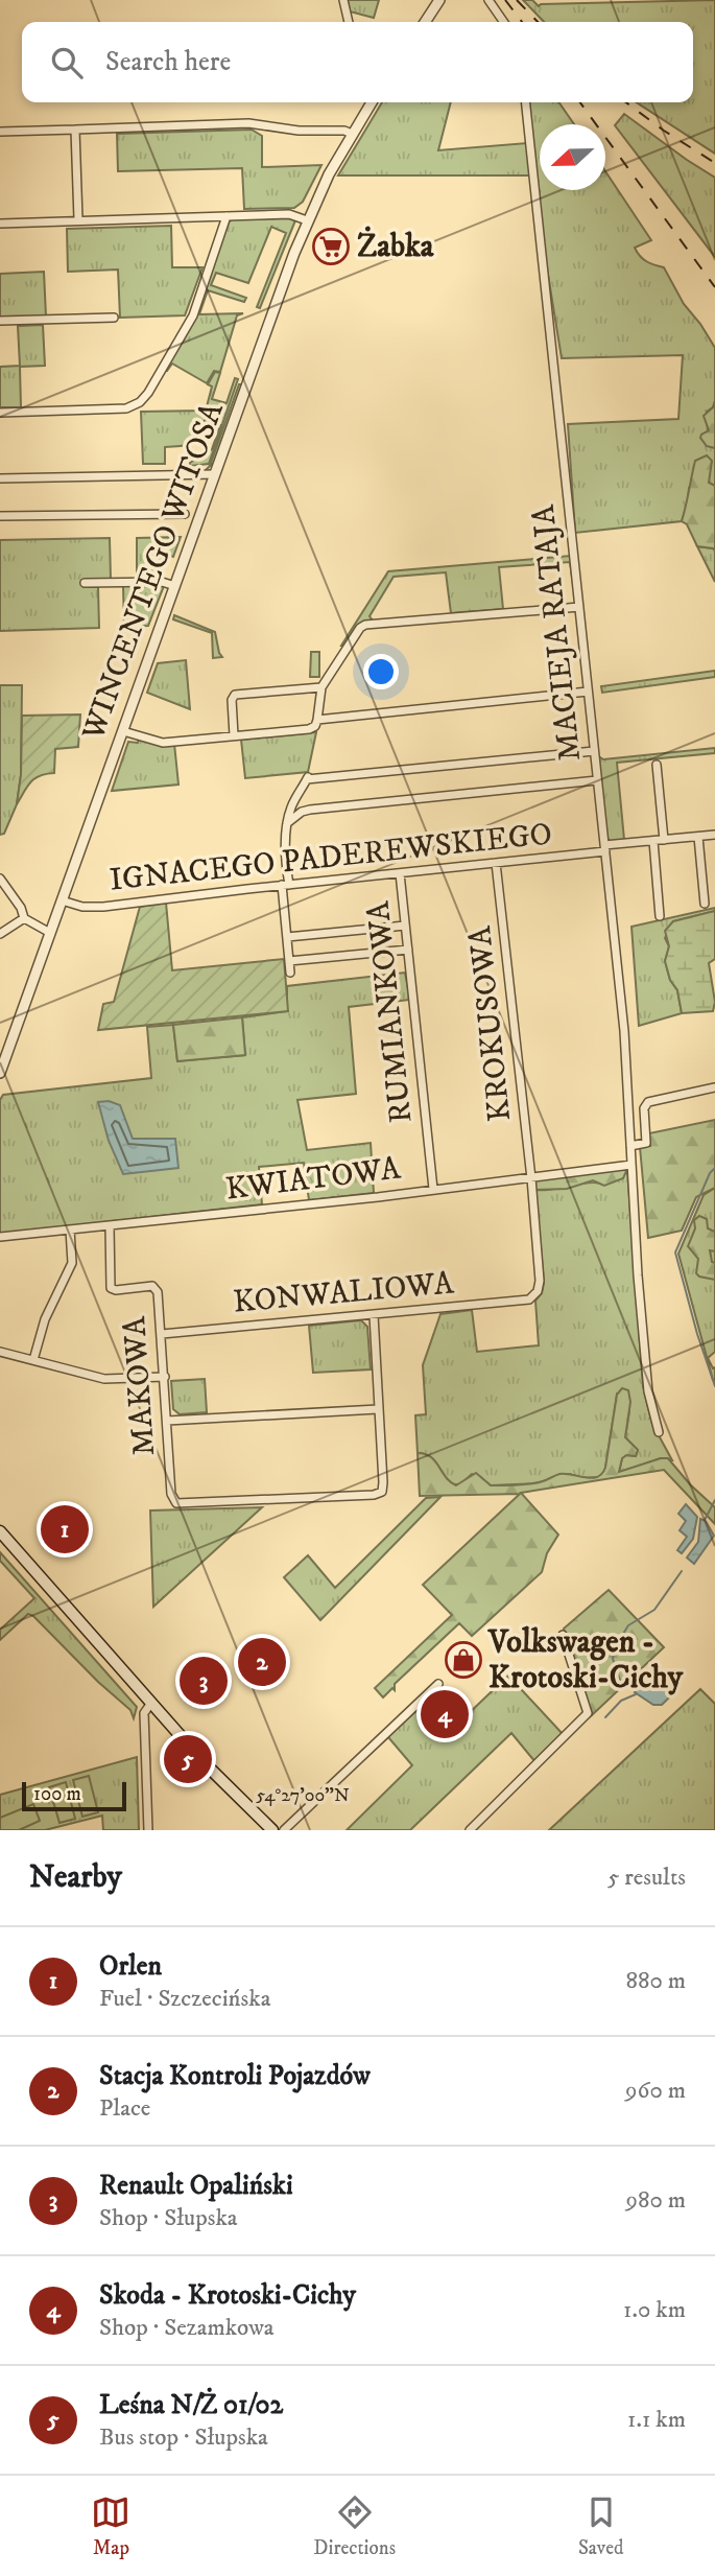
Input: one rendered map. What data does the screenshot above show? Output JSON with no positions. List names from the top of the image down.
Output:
{
  "streets": {
    "street": [
      "WINCENTEGO WITOSA",
      "MACIEJA RATAJA",
      "IGNACEGO PADEREWSKIEGO",
      "RUMIANKOWA",
      "KROKUSOWA",
      "KWIATOWA",
      "KONWALIOWA",
      "MAKOWA"
    ]
  },
  "crossings": [
    ["WINCENTEGO WITOSA", "IGNACEGO PADEREWSKIEGO"],
    ["MACIEJA RATAJA", "IGNACEGO PADEREWSKIEGO"],
    ["MACIEJA RATAJA", "KWIATOWA"],
    ["IGNACEGO PADEREWSKIEGO", "RUMIANKOWA"],
    ["IGNACEGO PADEREWSKIEGO", "KROKUSOWA"],
    ["RUMIANKOWA", "KWIATOWA"],
    ["KROKUSOWA", "KWIATOWA"],
    ["KROKUSOWA", "KONWALIOWA"],
    ["KWIATOWA", "MAKOWA"],
    ["KONWALIOWA", "MAKOWA"]
  ],
  "places": {
    "supermarket": ["Żabka"],
    "shop": ["Volkswagen - Krotoski-Cichy"]
  },
  "scale_bar": "100 m",
  "north": "left",
  "page": {
    "search": "Search here",
    "pins": [
      "1",
      "2",
      "3",
      "4",
      "5"
    ],
    "scale": "100 m",
    "heading": ["Nearby", "5 results"],
    "list": [
      {
        "mark": "1",
        "name": "Orlen",
        "note": "Fuel · Szczecińska",
        "value": "880 m"
      },
      {
        "mark": "2",
        "name": "Stacja Kontroli Pojazdów",
        "note": "Place",
        "value": "960 m"
      },
      {
        "mark": "3",
        "name": "Renault Opaliński",
        "note": "Shop · Słupska",
        "value": "980 m"
      },
      {
        "mark": "4",
        "name": "Skoda - Krotoski-Cichy",
        "note": "Shop · Sezamkowa",
        "value": "1.0 km"
      },
      {
        "mark": "5",
        "name": "Leśna N/Ż 01/02",
        "note": "Bus stop · Słupska",
        "value": "1.1 km"
      }
    ],
    "nav": ["Map", "Directions", "Saved"]
  },
  "coordinates": ["54°27'00\"N"]
}
